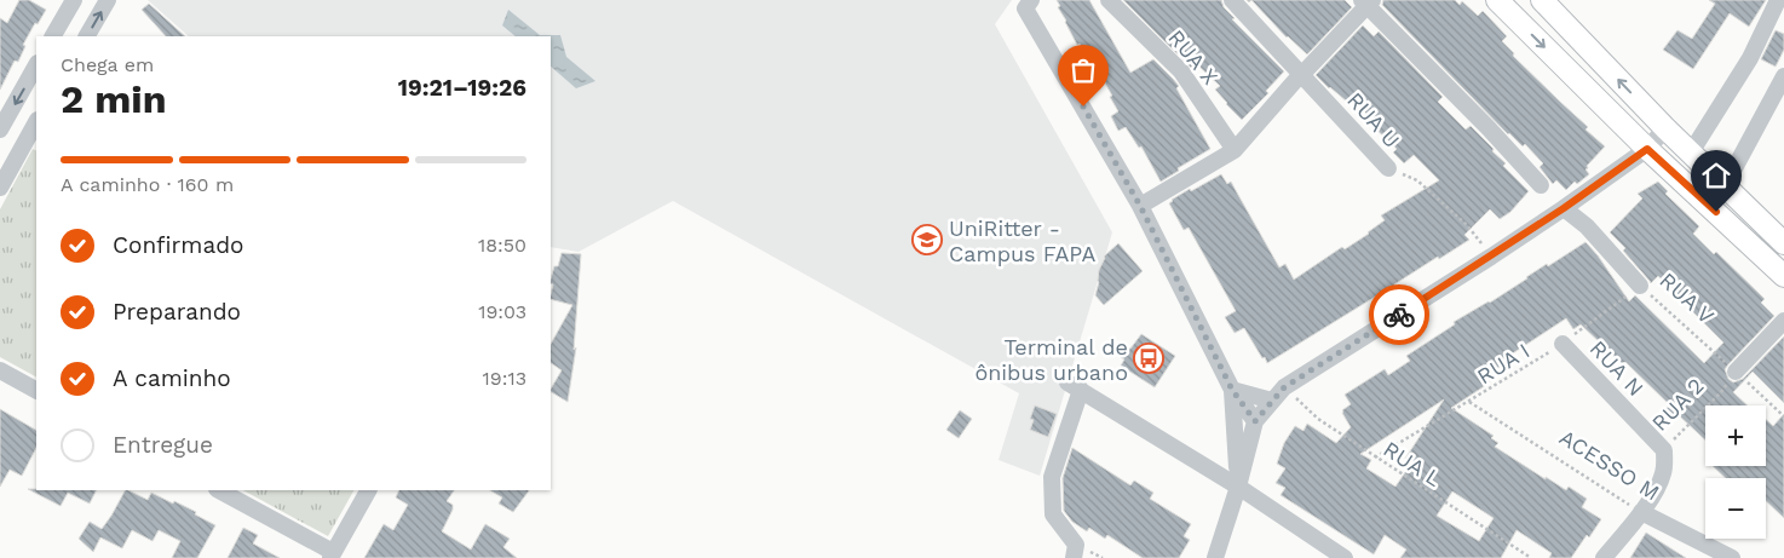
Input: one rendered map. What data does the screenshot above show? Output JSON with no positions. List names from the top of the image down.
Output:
{
  "streets": {
    "street": [
      "RUA X",
      "RUA U",
      "RUA V",
      "RUA N",
      "RUA 2",
      "ACESSO M"
    ],
    "path": ["RUA I", "RUA L"]
  },
  "crossings": [
    ["RUA V", "RUA I"],
    ["RUA V", "RUA 2"],
    ["RUA I", "RUA N"],
    ["RUA I", "RUA L"],
    ["RUA I", "ACESSO M"],
    ["RUA N", "RUA 2"],
    ["RUA 2", "ACESSO M"]
  ],
  "places": {
    "school or university": ["UniRitter - Campus FAPA"],
    "bus stop": ["Terminal de ônibus urbano"]
  },
  "page": {
    "heading": ["2 min", "Chega em", "19:21–19:26"],
    "bar": "A caminho · 160 m",
    "list": [
      ["Confirmado", "18:50"],
      ["Preparando", "19:03"],
      ["A caminho", "19:13"],
      "Entregue"
    ],
    "map_buttons": ["+", "−"]
  }
}
